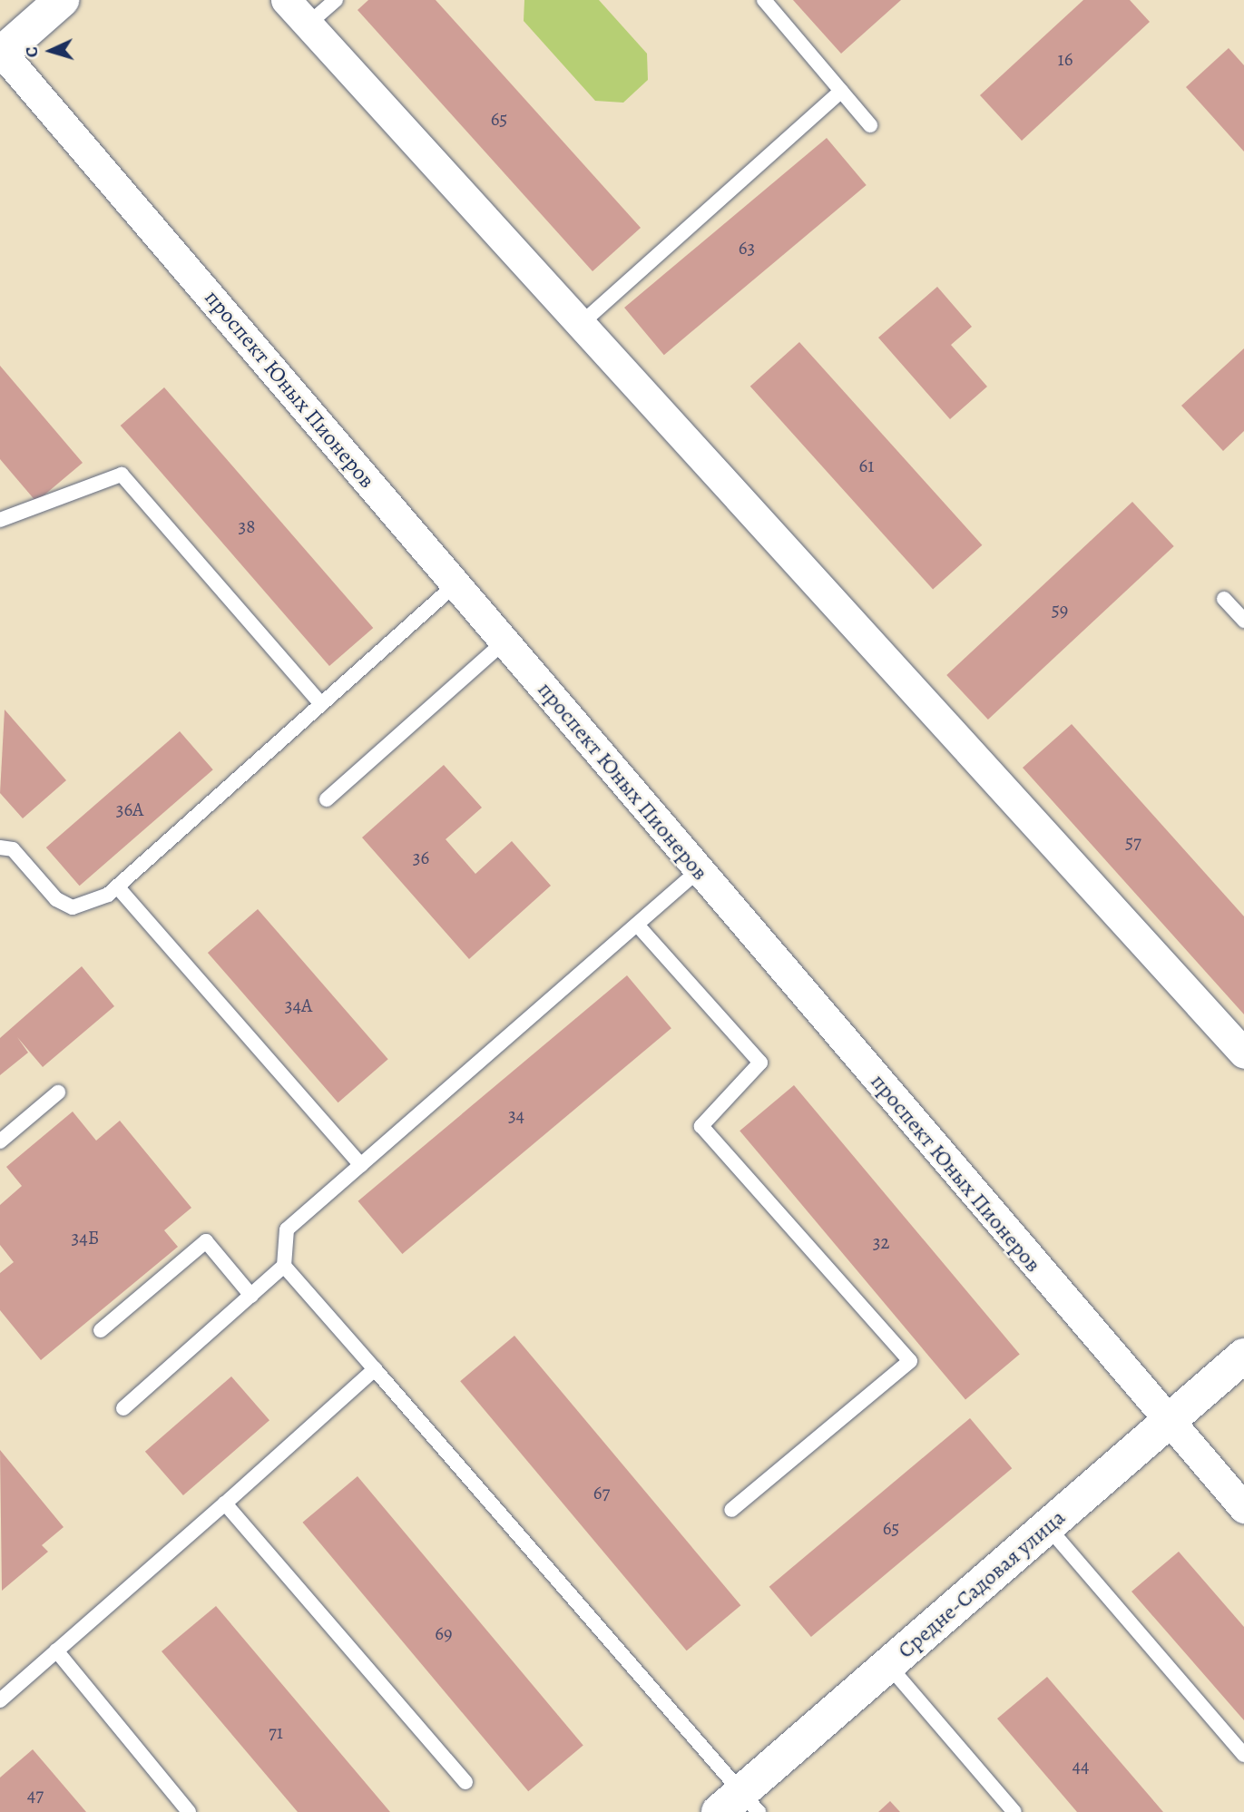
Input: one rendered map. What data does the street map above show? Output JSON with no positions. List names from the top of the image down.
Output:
{
  "streets": {
    "street": ["проспект Юных Пионеров", "Средне-Садовая улица"]
  },
  "crossings": [
    ["проспект Юных Пионеров", "Средне-Садовая улица"]
  ],
  "house_numbers": [
    "16",
    "65",
    "63",
    "61",
    "38",
    "59",
    "36А",
    "57",
    "36",
    "34А",
    "34",
    "34Б",
    "32",
    "67",
    "65",
    "69",
    "71",
    "44",
    "47"
  ],
  "north": "left"
}
